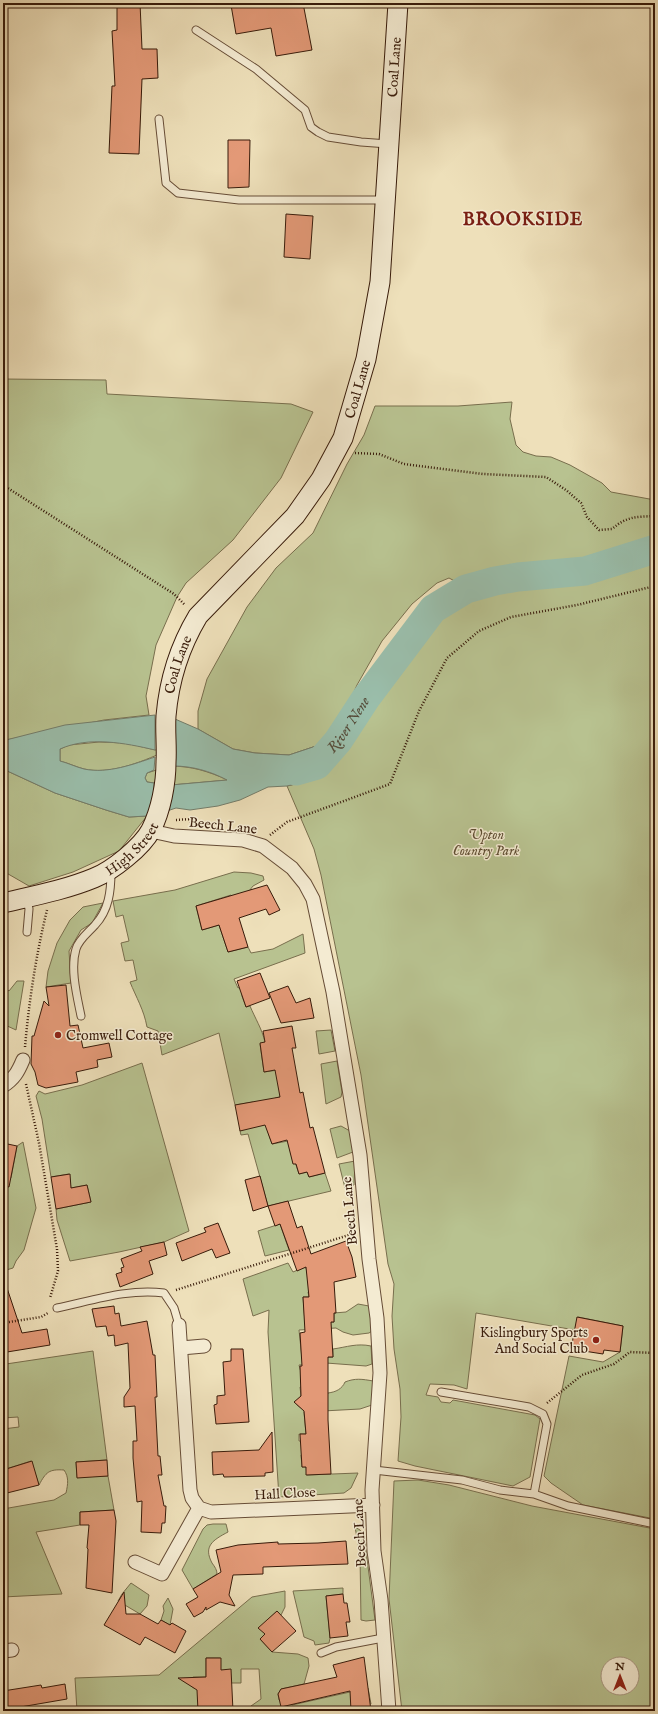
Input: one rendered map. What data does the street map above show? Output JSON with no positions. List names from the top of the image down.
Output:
{
  "streets": {
    "street": [
      "Coal Lane",
      "Beech Lane",
      "High Street",
      "Hall Close"
    ]
  },
  "crossings": [
    ["Coal Lane", "High Street"],
    ["Beech Lane", "High Street"],
    ["Beech Lane", "Hall Close"]
  ],
  "districts": ["BROOKSIDE"],
  "water": ["River Nene"],
  "parks": ["Upton Country Park"],
  "places": ["Cromwell Cottage", "Kislingbury Sports And Social Club"],
  "north": "top"
}
